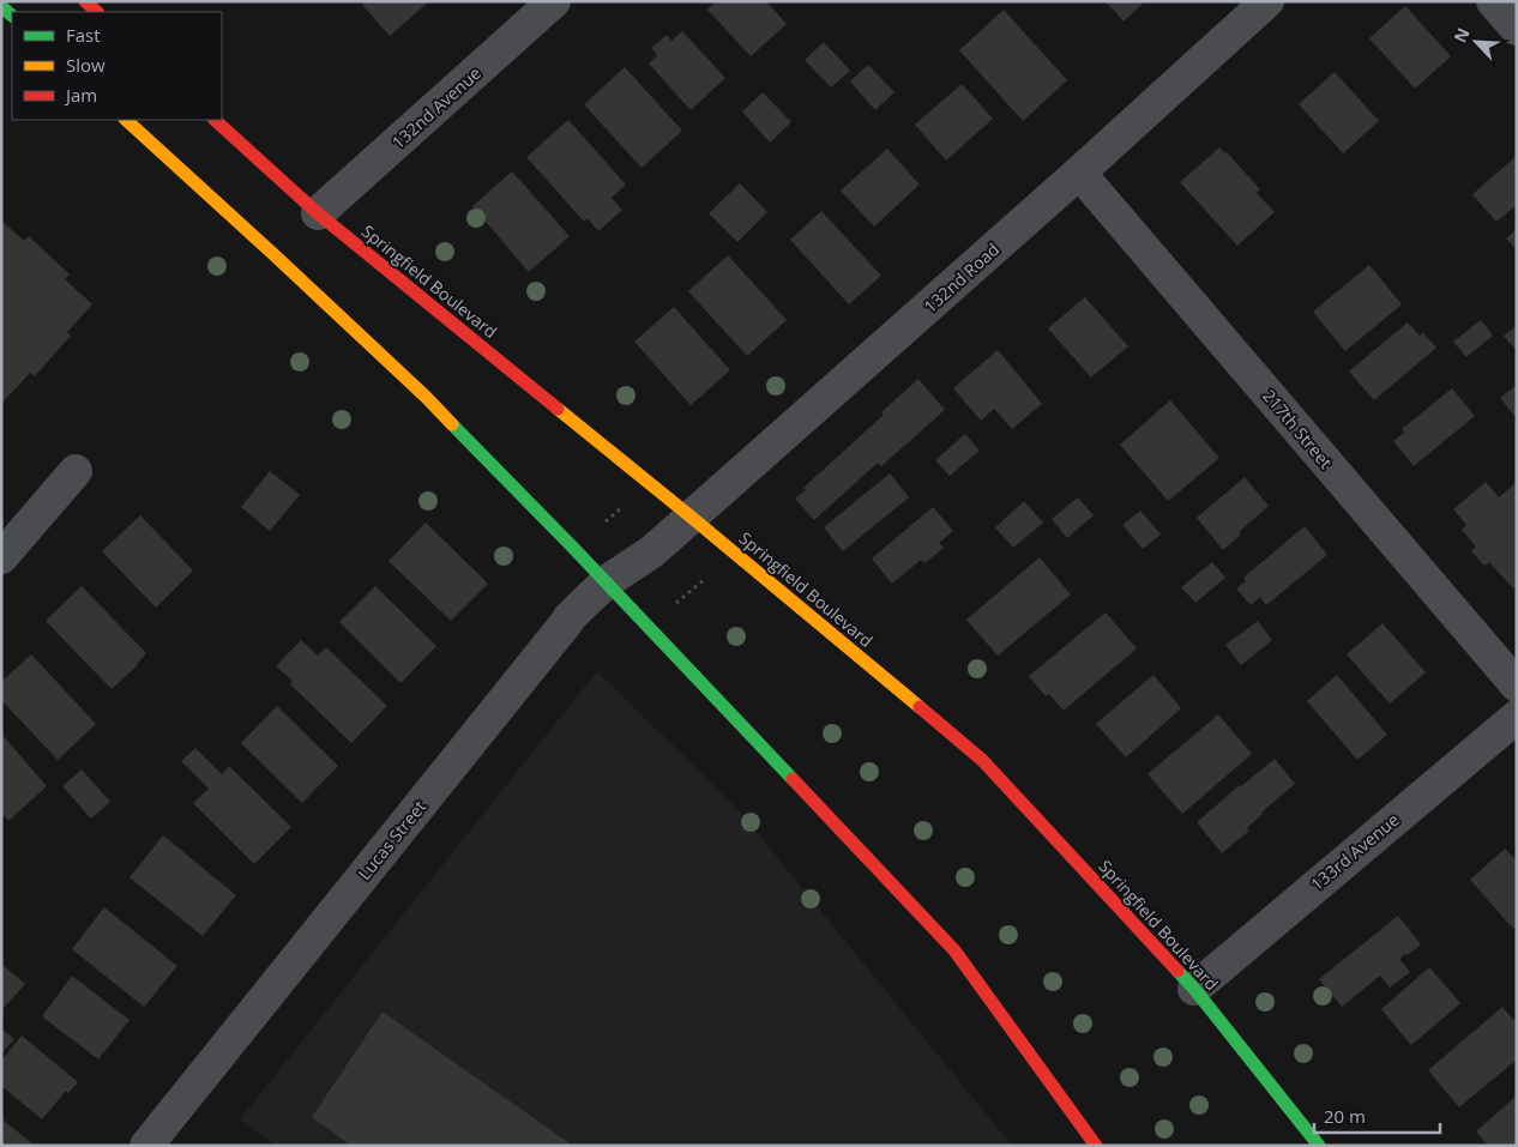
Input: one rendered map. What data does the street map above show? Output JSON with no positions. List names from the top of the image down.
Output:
{
  "streets": {
    "main road": ["Springfield Boulevard"],
    "street": [
      "132nd Avenue",
      "132nd Road",
      "217th Street",
      "Lucas Street",
      "133rd Avenue"
    ]
  },
  "crossings": [
    ["132nd Avenue", "Springfield Boulevard"],
    ["132nd Road", "Springfield Boulevard"],
    ["132nd Road", "217th Street"],
    ["132nd Road", "Lucas Street"],
    ["Springfield Boulevard", "133rd Avenue"]
  ],
  "legend": ["Fast", "Slow", "Jam"],
  "scale_bar": "20 m",
  "north": "top left"
}
